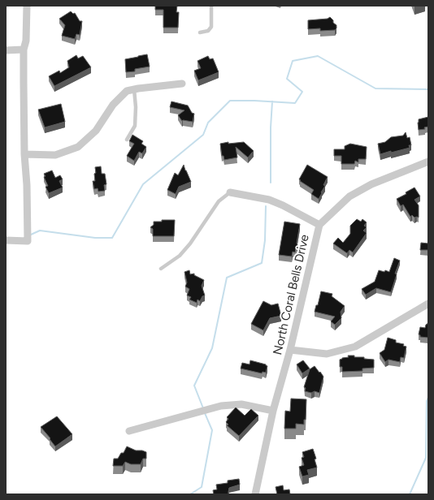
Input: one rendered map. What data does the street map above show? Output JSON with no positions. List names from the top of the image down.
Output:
{
  "streets": {
    "street": ["North Coral Bells Drive"]
  }
}
